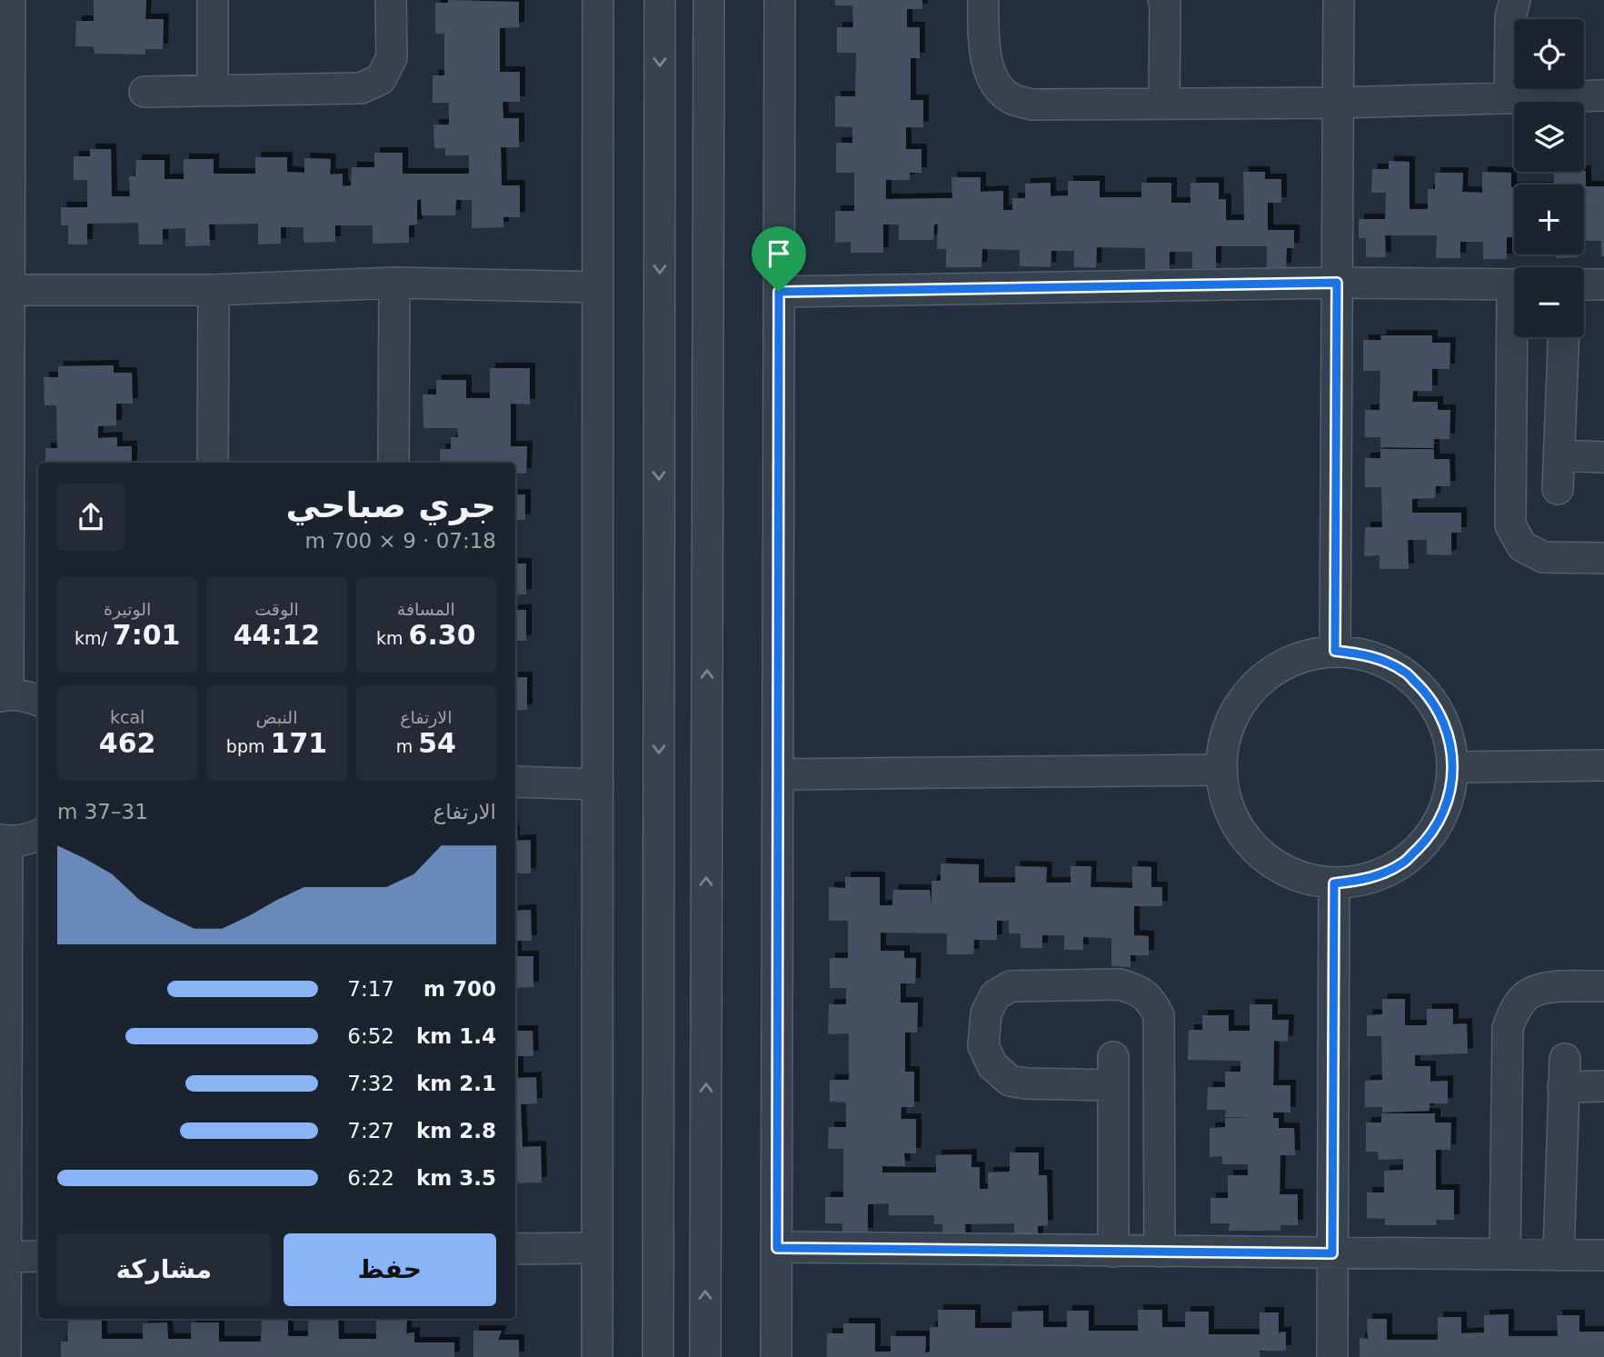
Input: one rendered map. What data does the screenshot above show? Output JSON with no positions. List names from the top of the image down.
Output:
{
  "page": {
    "map_buttons": ["+", "−"],
    "heading": ["جري صباحي", "07:18 · 9 × 700 m"],
    "stats": [
      ["المسافة", "6.30 km"],
      ["الوقت", "44:12"],
      ["الوتيرة", "7:01 /km"],
      ["الارتفاع", "54 m"],
      ["النبض", "171 bpm"],
      ["kcal", "462"]
    ],
    "chart": ["الارتفاع", "31–37 m"],
    "list": [
      {
        "name": "700 m",
        "note": "7:17"
      },
      {
        "name": "1.4 km",
        "note": "6:52"
      },
      {
        "name": "2.1 km",
        "note": "7:32"
      },
      {
        "name": "2.8 km",
        "note": "7:27"
      },
      {
        "name": "3.5 km",
        "note": "6:22"
      }
    ],
    "buttons": ["حفظ", "مشاركة"]
  }
}
